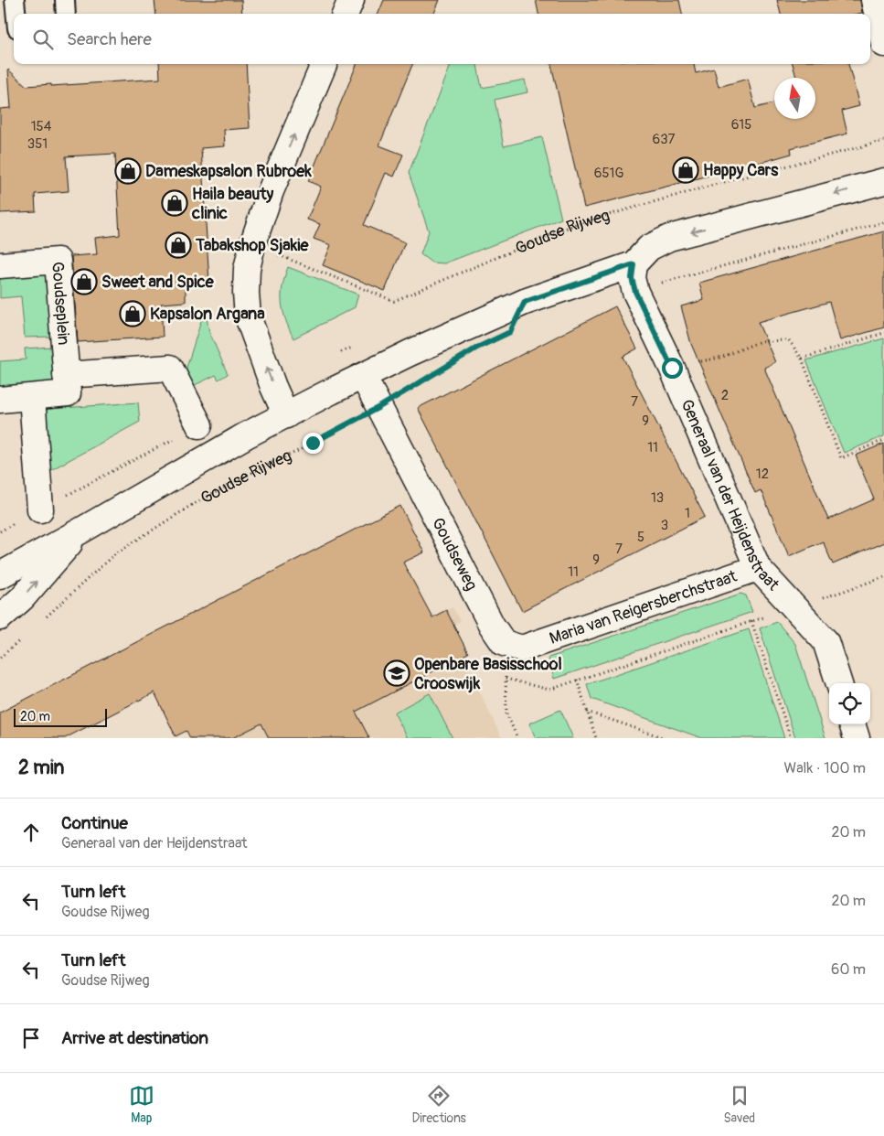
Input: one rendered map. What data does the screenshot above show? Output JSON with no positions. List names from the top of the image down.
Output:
{
  "streets": {
    "street": [
      "Goudseplein",
      "Generaal van der Heijdenstraat",
      "Goudseweg",
      "Maria van Reigersberchstraat"
    ],
    "path": ["Goudse Rijweg"]
  },
  "crossings": [
    ["Goudse Rijweg", "Goudseweg"],
    ["Generaal van der Heijdenstraat", "Maria van Reigersberchstraat"],
    ["Goudseweg", "Maria van Reigersberchstraat"]
  ],
  "places": {
    "shop": [
      "Happy Cars",
      "Dameskapsalon Rubroek",
      "Haila beauty clinic",
      "Tabakshop Sjakie",
      "Sweet and Spice",
      "Kapsalon Argana"
    ],
    "school or university": ["Openbare Basisschool Crooswijk"]
  },
  "house_numbers": [
    "615",
    "154",
    "637",
    "351",
    "651G",
    "2",
    "7",
    "9",
    "11",
    "12",
    "13",
    "1",
    "3",
    "5",
    "7",
    "9",
    "11"
  ],
  "scale_bar": "20 m",
  "north": "top",
  "page": {
    "search": "Search here",
    "scale": "20 m",
    "heading": ["2 min", "Walk · 100 m"],
    "list": [
      ["Continue", "Generaal van der Heijdenstraat", "20 m"],
      ["Turn left", "Goudse Rijweg", "20 m"],
      ["Turn left", "Goudse Rijweg", "60 m"],
      "Arrive at destination"
    ],
    "nav": ["Map", "Directions", "Saved"]
  }
}
